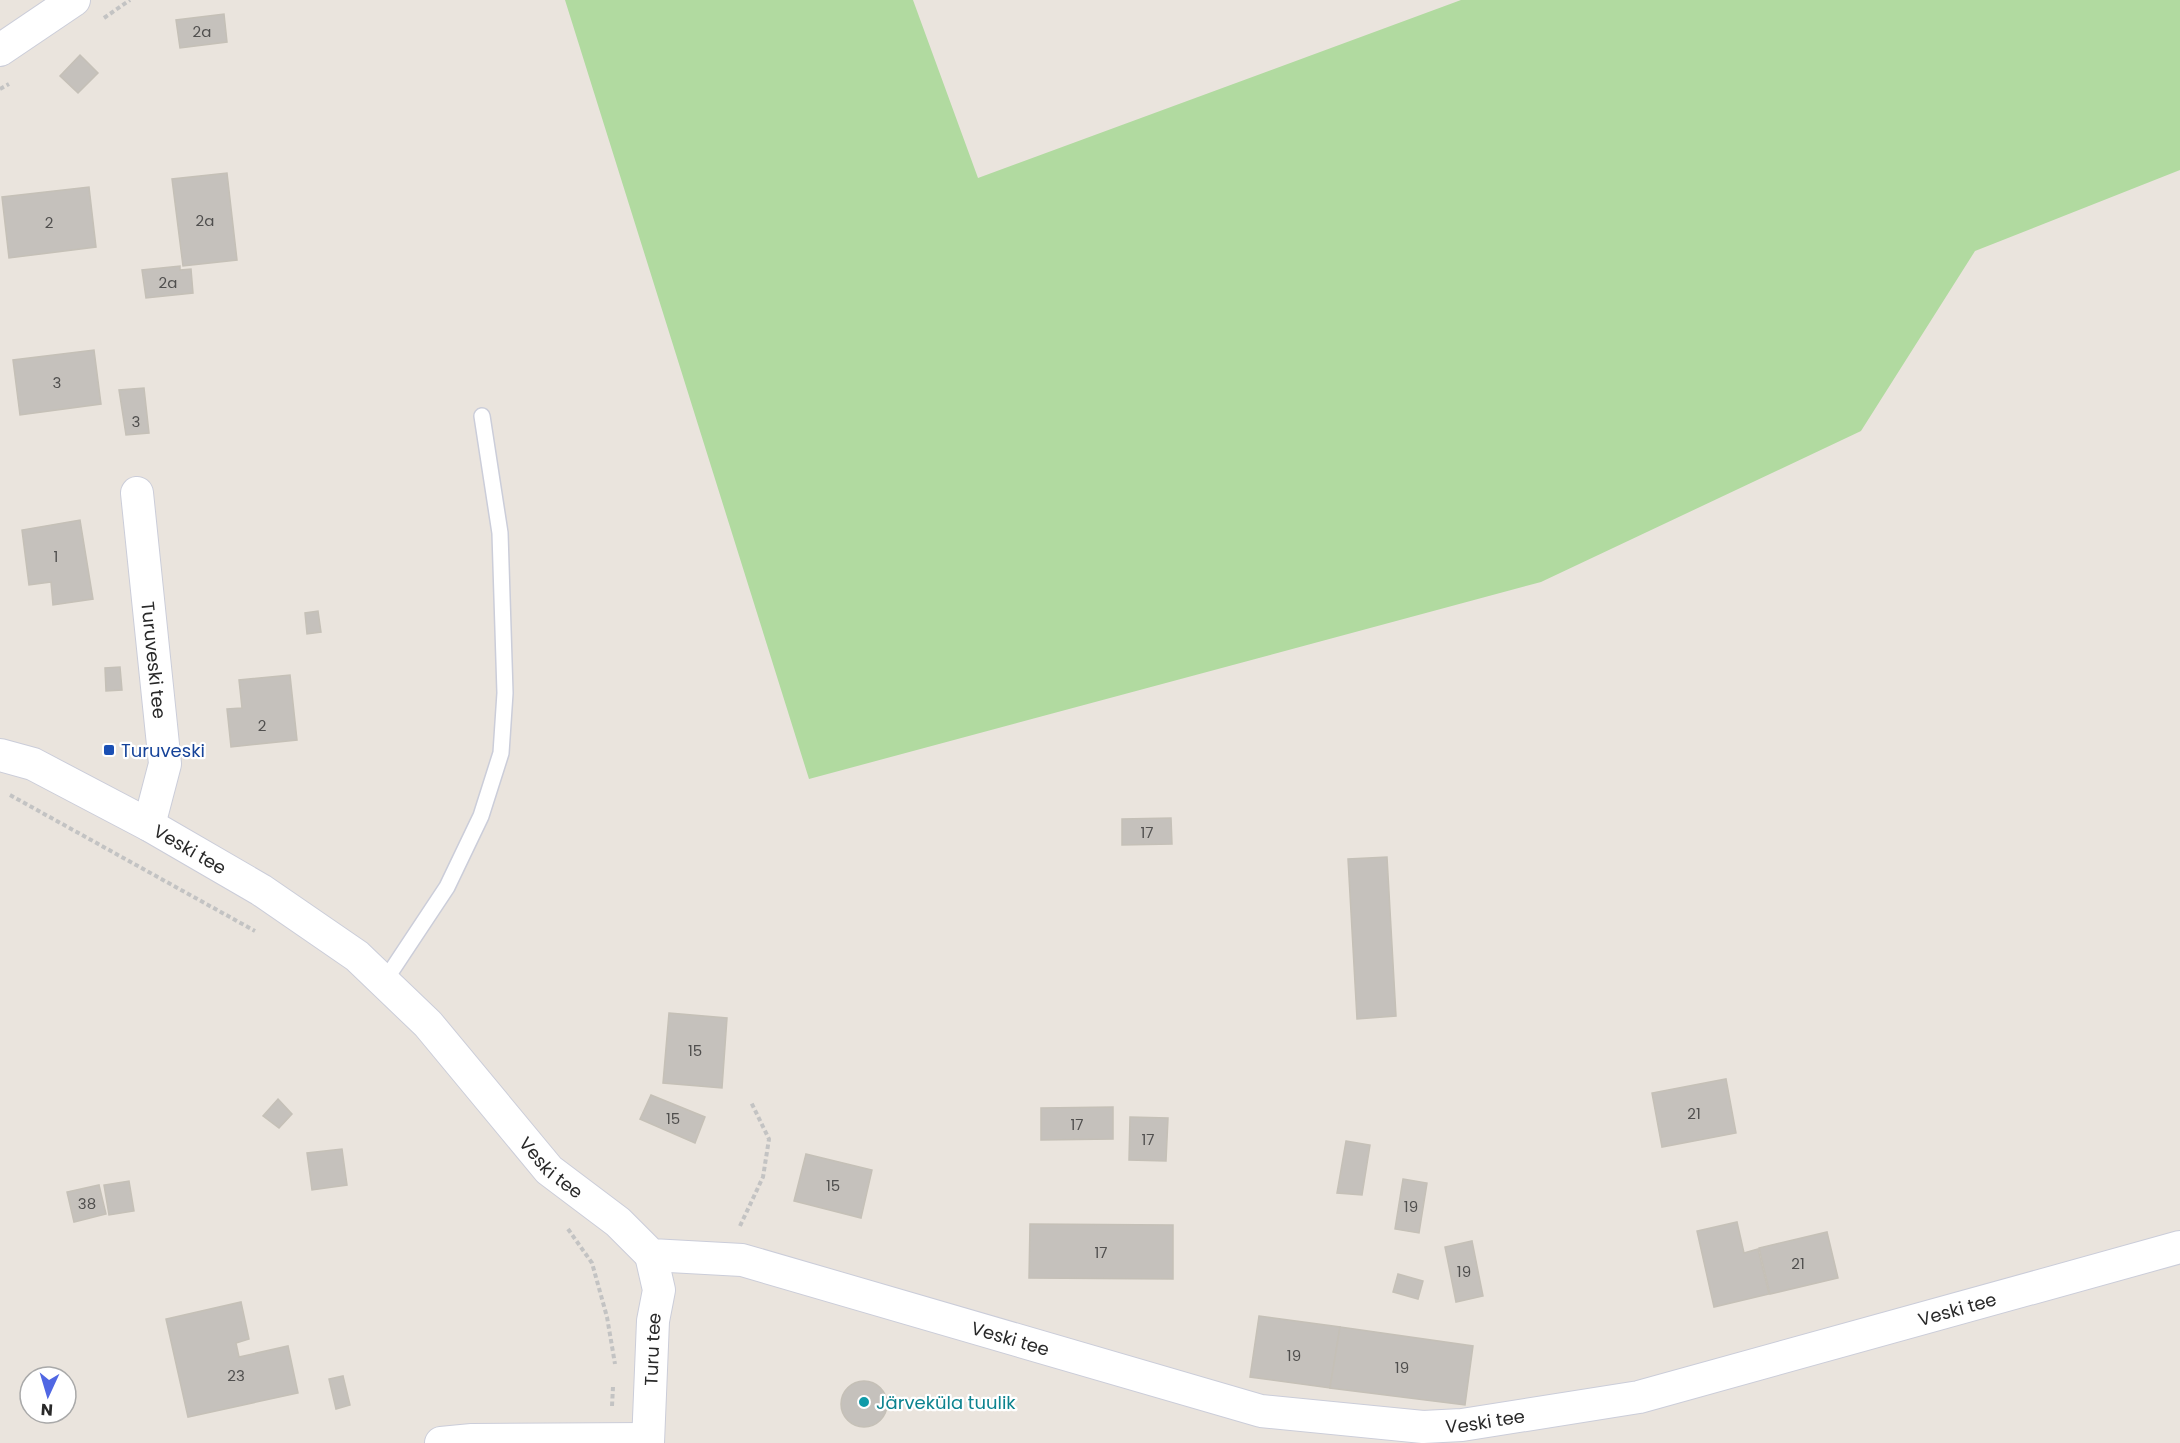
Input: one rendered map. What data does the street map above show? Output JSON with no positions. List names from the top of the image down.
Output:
{
  "streets": {
    "street": ["Turuveski tee", "Veski tee", "Turu tee"]
  },
  "crossings": [
    ["Turuveski tee", "Veski tee"],
    ["Veski tee", "Turu tee"]
  ],
  "places": {
    "transit": ["Turuveski"],
    "other": ["Järveküla tuulik"]
  },
  "house_numbers": [
    "2a",
    "2a",
    "2",
    "2a",
    "3",
    "3",
    "1",
    "2",
    "17",
    "15",
    "21",
    "15",
    "17",
    "17",
    "15",
    "38",
    "19",
    "17",
    "21",
    "19",
    "19",
    "19",
    "23"
  ],
  "north": "bottom"
}
